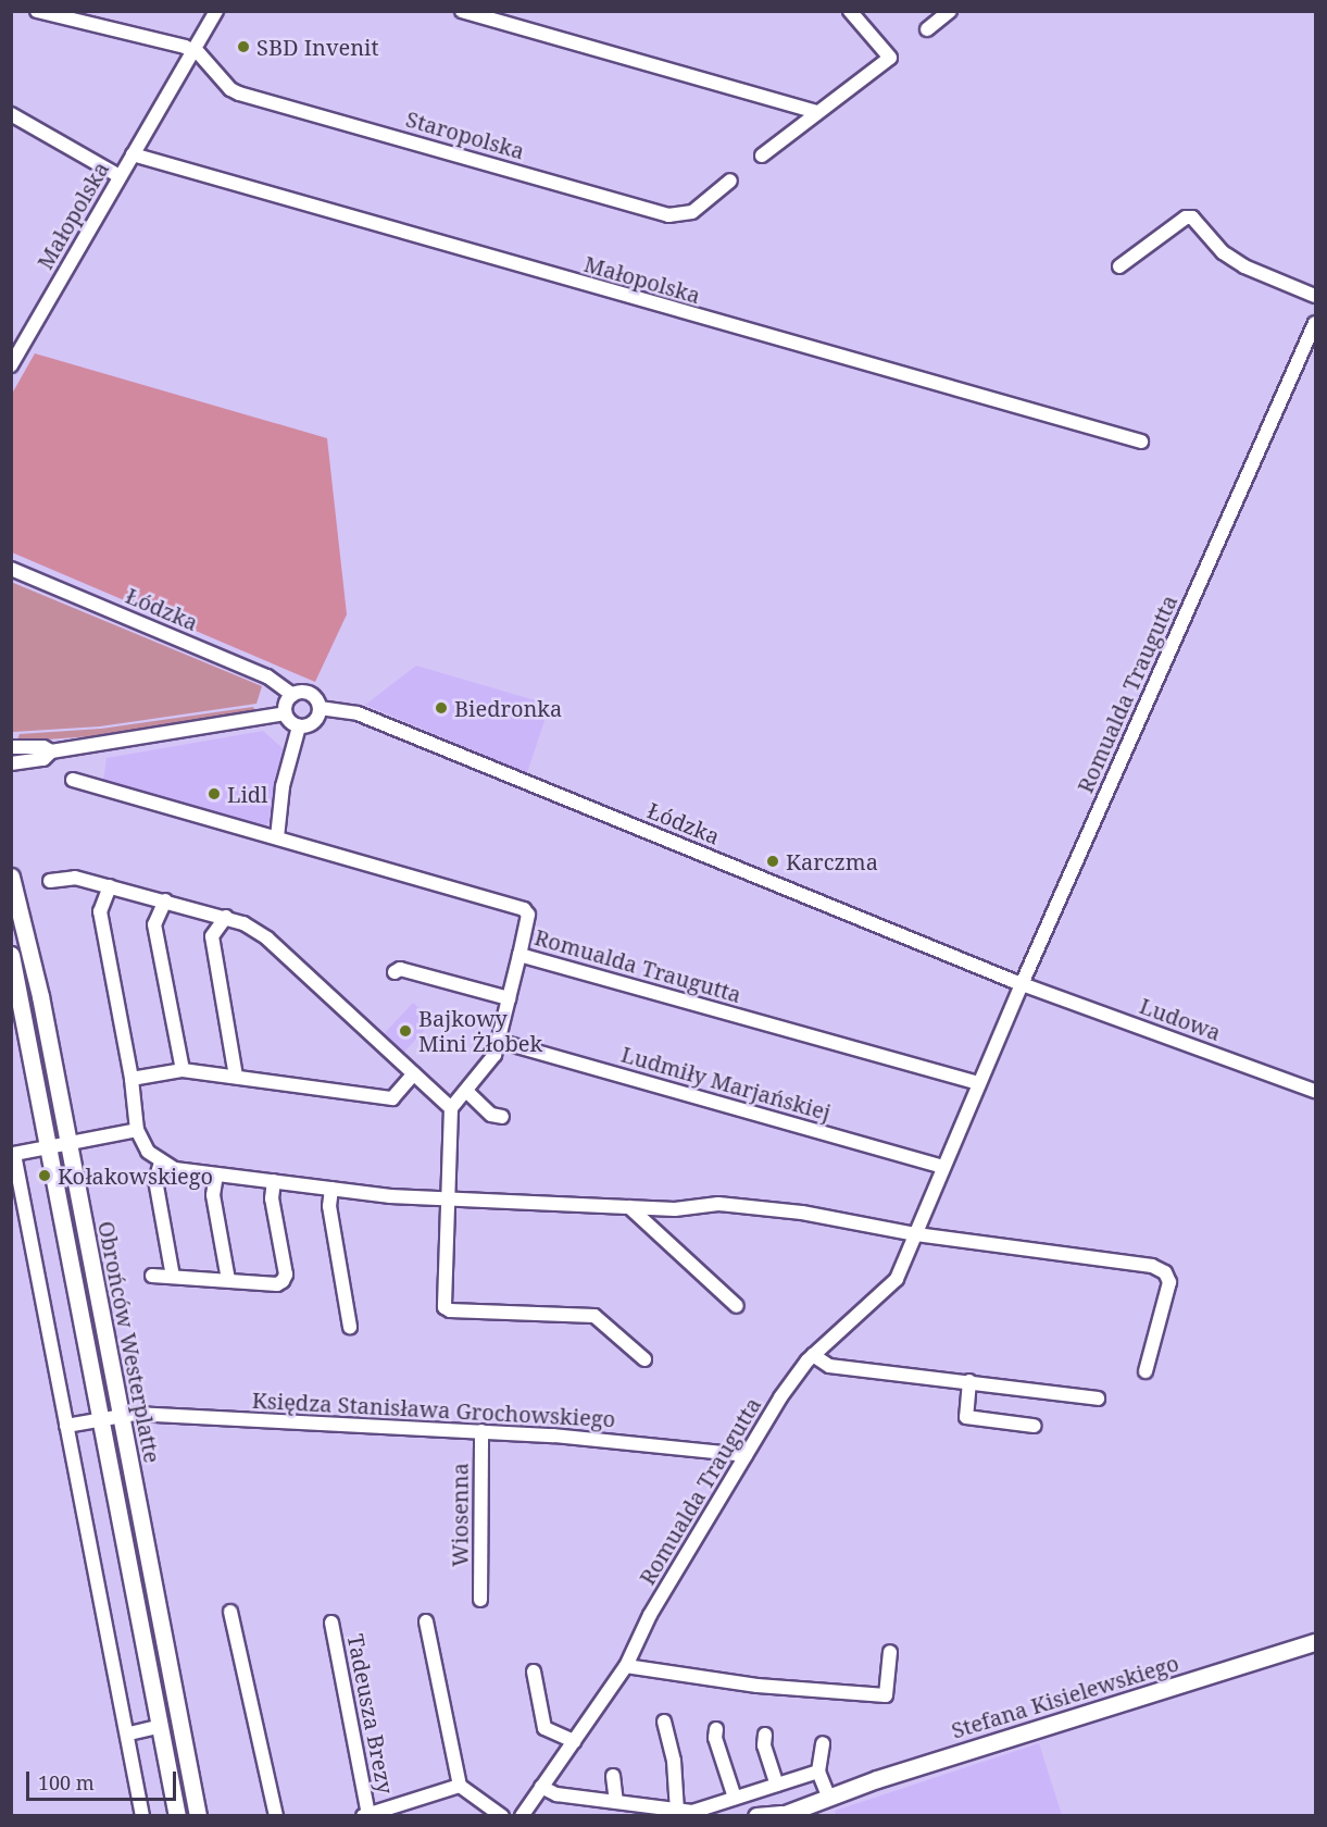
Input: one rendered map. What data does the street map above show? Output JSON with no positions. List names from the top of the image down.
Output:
{
  "streets": {
    "main road": ["Obrońców Westerplatte", "Stefana Kisielewskiego"],
    "street": [
      "Staropolska",
      "Małopolska",
      "Łódzka",
      "Romualda Traugutta",
      "Ludowa",
      "Ludmiły Marjańskiej",
      "Księdza Stanisława Grochowskiego",
      "Wiosenna",
      "Tadeusza Brezy"
    ]
  },
  "crossings": [
    ["Staropolska", "Małopolska"],
    ["Łódzka", "Romualda Traugutta"],
    ["Łódzka", "Ludowa"],
    ["Romualda Traugutta", "Ludowa"],
    ["Romualda Traugutta", "Ludmiły Marjańskiej"],
    ["Romualda Traugutta", "Księdza Stanisława Grochowskiego"],
    ["Obrońców Westerplatte", "Księdza Stanisława Grochowskiego"],
    ["Księdza Stanisława Grochowskiego", "Wiosenna"]
  ],
  "places": [
    "SBD Invenit",
    "Biedronka",
    "Lidl",
    "Karczma",
    "Bajkowy Mini Żłobek",
    "Kołakowskiego"
  ],
  "scale_bar": "100 m"
}
